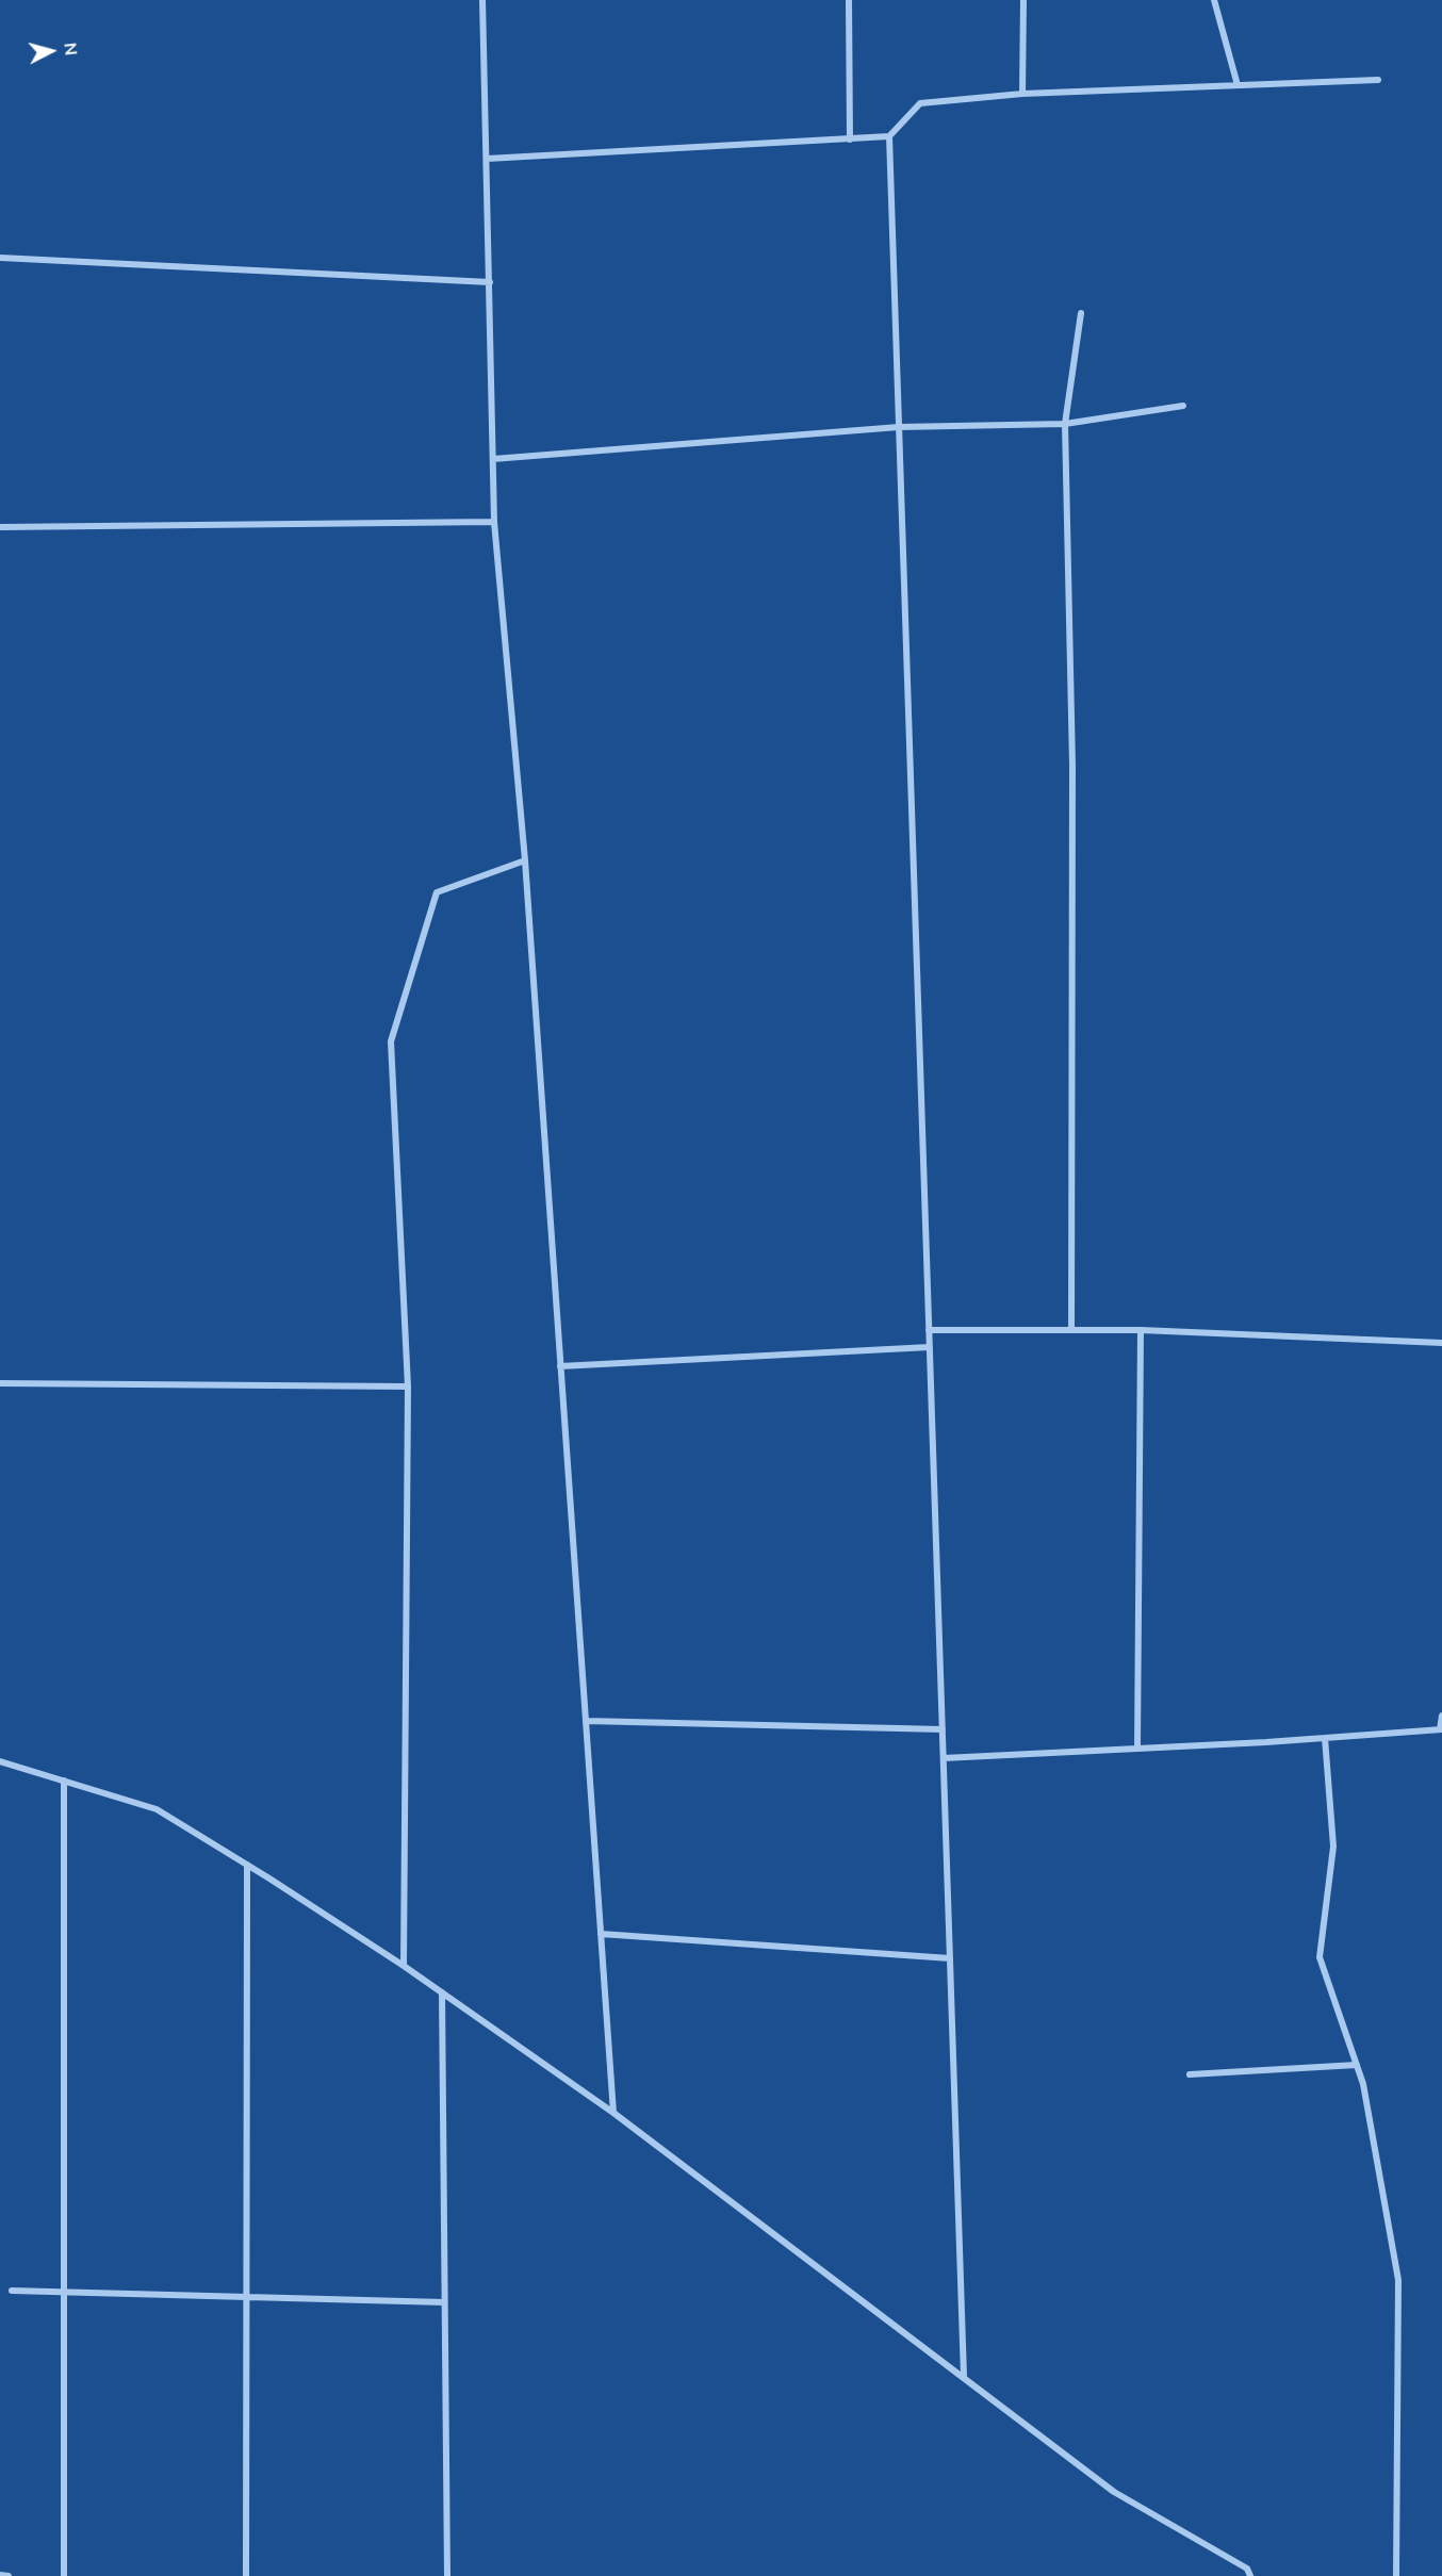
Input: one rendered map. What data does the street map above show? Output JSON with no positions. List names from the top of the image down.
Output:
{
  "north": "right"
}
